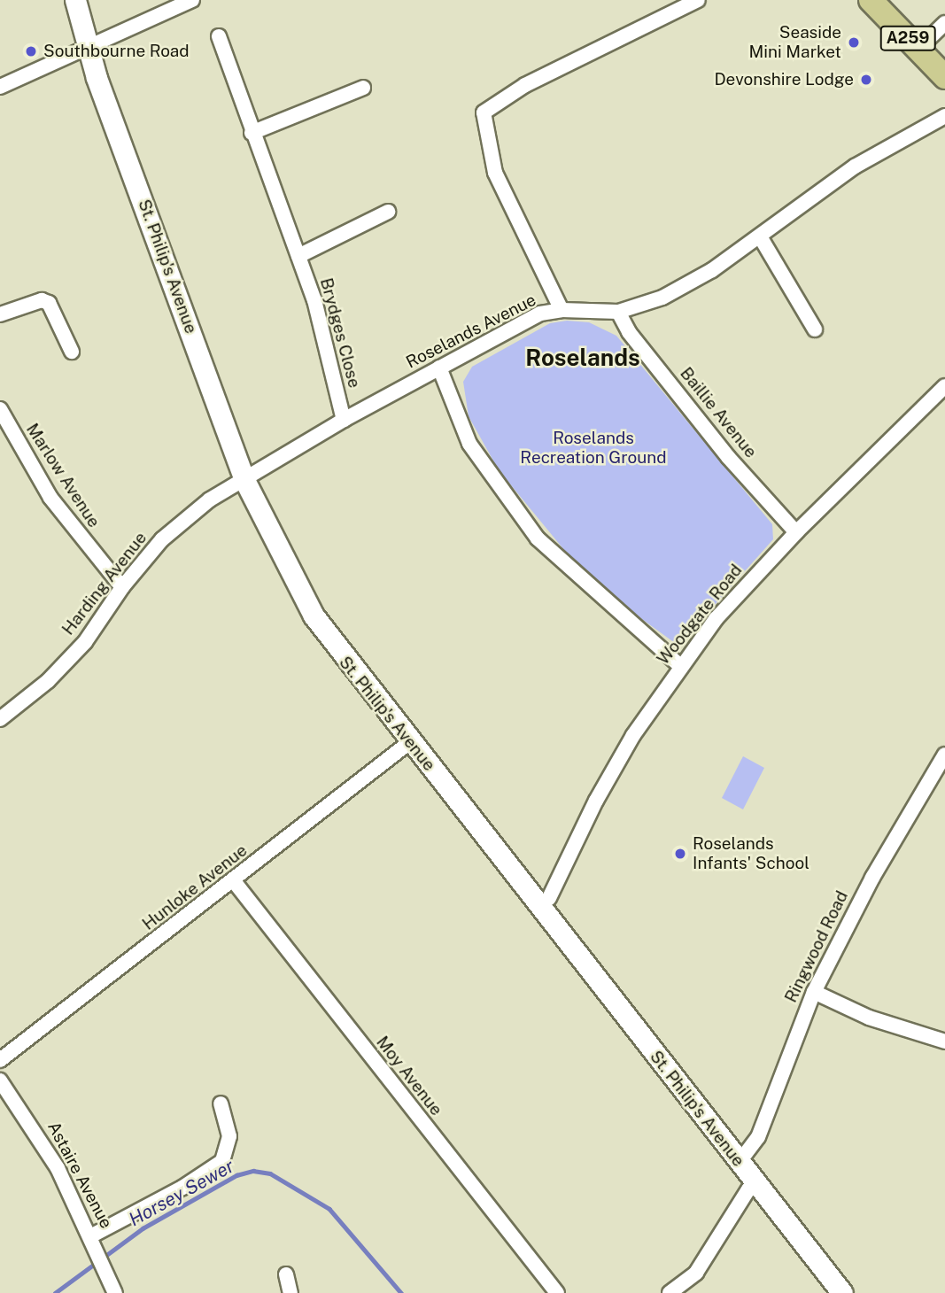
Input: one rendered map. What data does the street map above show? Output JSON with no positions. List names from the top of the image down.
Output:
{
  "streets": {
    "main road": ["A259"],
    "street": [
      "St. Philip's Avenue",
      "Roselands Avenue",
      "Brydges Close",
      "Baillie Avenue",
      "Marlow Avenue",
      "Harding Avenue",
      "Woodgate Road",
      "Hunloke Avenue",
      "Ringwood Road",
      "Moy Avenue",
      "Astaire Avenue"
    ]
  },
  "crossings": [
    ["St. Philip's Avenue", "Roselands Avenue"],
    ["St. Philip's Avenue", "Harding Avenue"],
    ["St. Philip's Avenue", "Woodgate Road"],
    ["St. Philip's Avenue", "Hunloke Avenue"],
    ["St. Philip's Avenue", "Ringwood Road"],
    ["Roselands Avenue", "Brydges Close"],
    ["Roselands Avenue", "Baillie Avenue"],
    ["Roselands Avenue", "Harding Avenue"],
    ["Baillie Avenue", "Woodgate Road"],
    ["Marlow Avenue", "Harding Avenue"],
    ["Hunloke Avenue", "Moy Avenue"]
  ],
  "districts": ["Roselands"],
  "water": ["Horsey Sewer"],
  "parks": ["Roselands Recreation Ground"],
  "places": [
    "Seaside Mini Market",
    "Southbourne Road",
    "Devonshire Lodge",
    "Roselands Infants' School"
  ]
}
